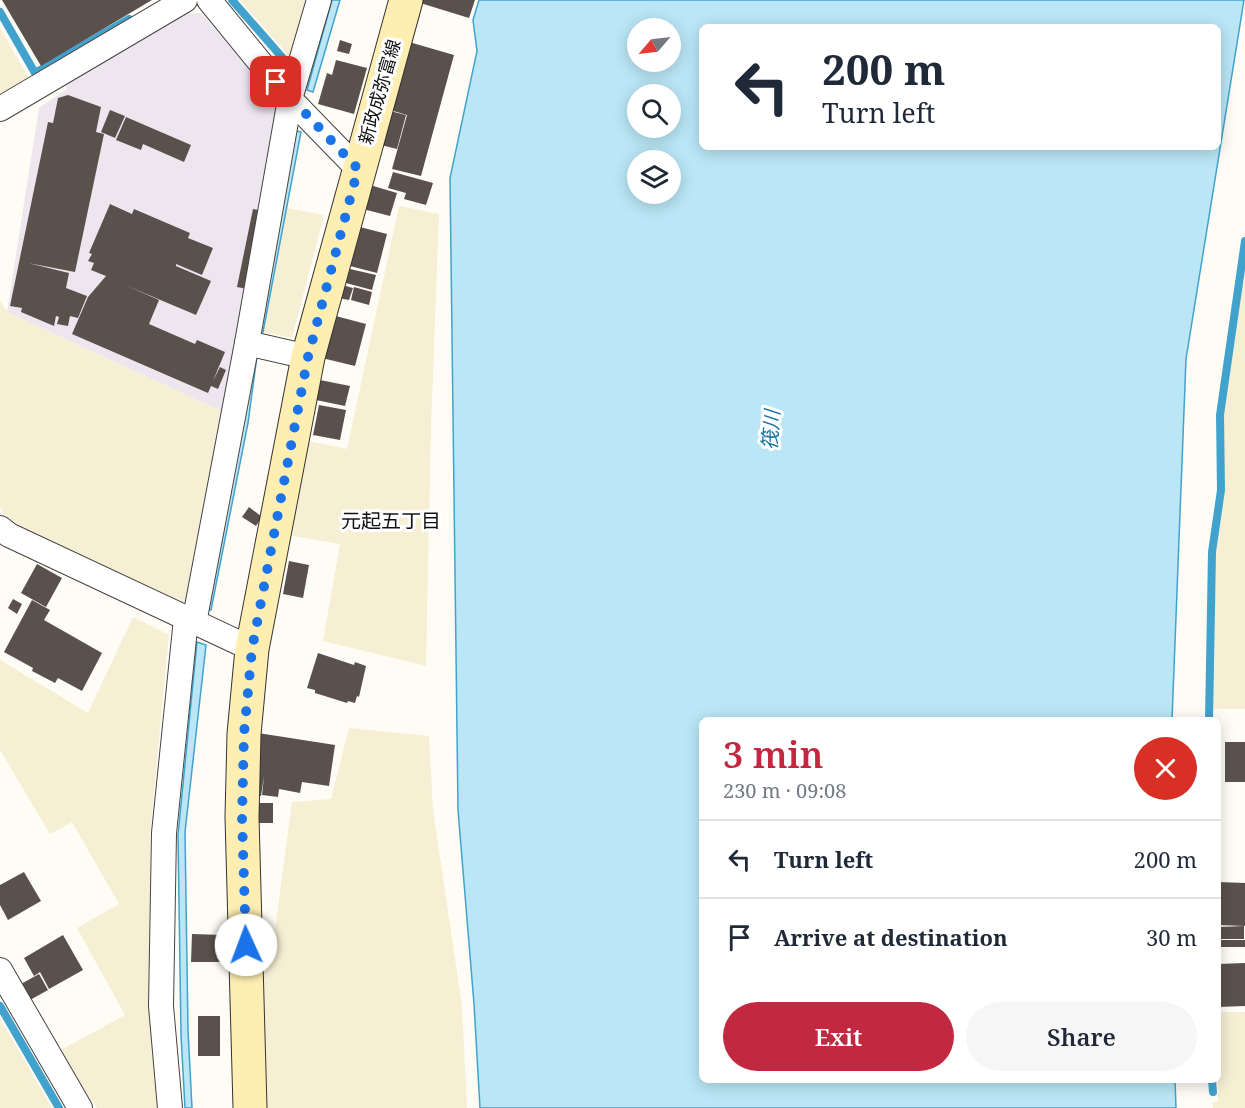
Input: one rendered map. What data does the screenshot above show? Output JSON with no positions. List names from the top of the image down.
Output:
{
  "streets": {
    "main road": ["新政成弥富線"]
  },
  "districts": ["元起五丁目"],
  "water": ["筏川"],
  "north": "bottom left",
  "page": {
    "turn": ["200 m", "Turn left"],
    "heading": ["3 min", "230 m · 09:08"],
    "list": [
      {
        "name": "Turn left",
        "value": "200 m"
      },
      {
        "name": "Arrive at destination",
        "value": "30 m"
      }
    ],
    "buttons": ["Exit", "Share"]
  }
}
